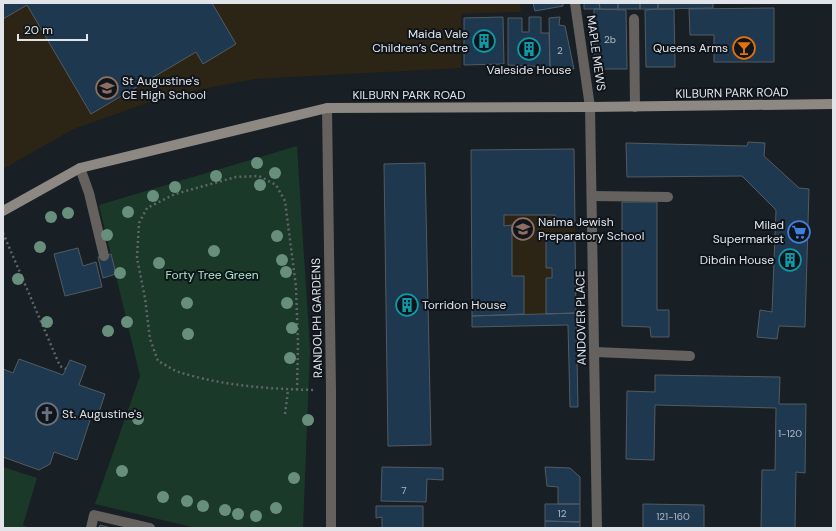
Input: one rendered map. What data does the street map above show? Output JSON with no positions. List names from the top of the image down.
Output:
{
  "streets": {
    "main road": ["KILBURN PARK ROAD"],
    "street": ["MAPLE MEWS", "RANDOLPH GARDENS", "ANDOVER PLACE"]
  },
  "crossings": [
    ["MAPLE MEWS", "KILBURN PARK ROAD"],
    ["MAPLE MEWS", "ANDOVER PLACE"],
    ["KILBURN PARK ROAD", "RANDOLPH GARDENS"],
    ["KILBURN PARK ROAD", "ANDOVER PLACE"]
  ],
  "parks": ["Forty Tree Green"],
  "places": {
    "building": [
      "Maida Vale Children’s Centre",
      "Valeside House",
      "Dibdin House",
      "Torridon House"
    ],
    "bar": ["Queens Arms"],
    "school or university": ["St Augustine's CE High School", "Naima Jewish Preparatory School"],
    "supermarket": ["Milad Supermarket"],
    "church": ["St. Augustine's"]
  },
  "house_numbers": [
    "2b",
    "2",
    "1-120",
    "7",
    "12",
    "121-160"
  ],
  "scale_bar": "20 m"
}
